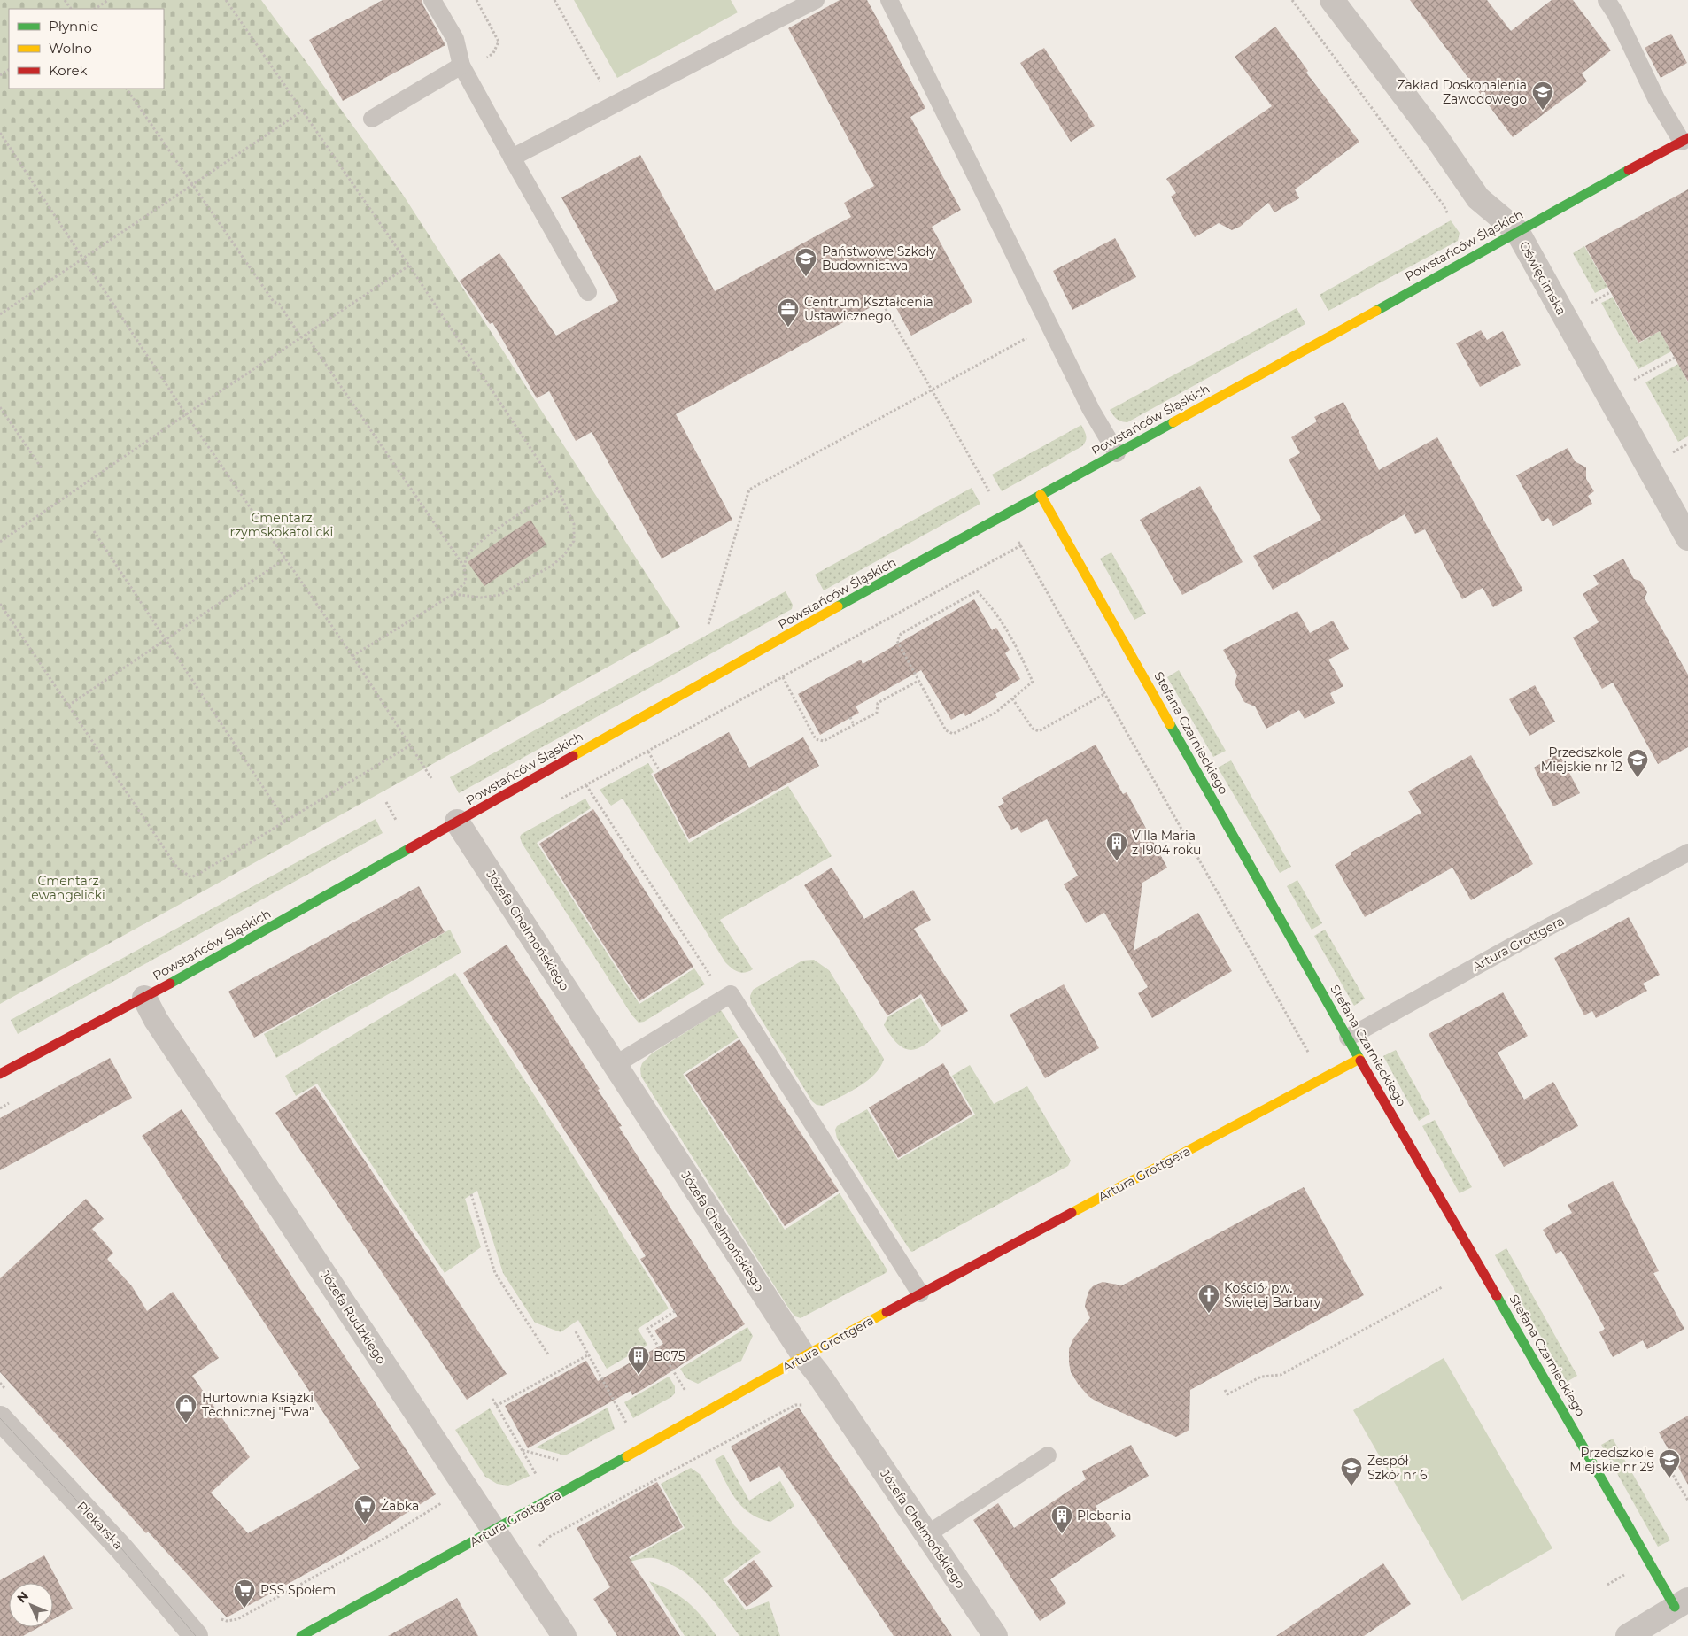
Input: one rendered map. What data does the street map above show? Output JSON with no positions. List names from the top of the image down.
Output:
{
  "streets": {
    "street": [
      "Powstańców Śląskich",
      "Oświęcimska",
      "Stefana Czarnieckiego",
      "Józefa Chełmońskiego",
      "Artura Grottgera",
      "Józefa Rudzkiego",
      "Piekarska"
    ]
  },
  "crossings": [
    ["Powstańców Śląskich", "Oświęcimska"],
    ["Powstańców Śląskich", "Stefana Czarnieckiego"],
    ["Powstańców Śląskich", "Józefa Chełmońskiego"],
    ["Powstańców Śląskich", "Józefa Rudzkiego"],
    ["Stefana Czarnieckiego", "Artura Grottgera"],
    ["Józefa Chełmońskiego", "Artura Grottgera"],
    ["Artura Grottgera", "Józefa Rudzkiego"]
  ],
  "parks": ["Cmentarz rzymskokatolicki", "Cmentarz ewangelicki"],
  "places": {
    "school or university": [
      "Zakład Doskonalenia Zawodowego",
      "Państwowe Szkoły Budownictwa",
      "Przedszkole Miejskie nr 12",
      "Przedszkole Miejskie nr 29",
      "Zespół Szkół nr 6"
    ],
    "office": ["Centrum Kształcenia Ustawicznego"],
    "building": ["Villa Maria z 1904 roku", "B075", "Plebania"],
    "church": ["Kościół pw. Świętej Barbary"],
    "shop": ["Hurtownia Książki Technicznej \"Ewa\""],
    "supermarket": ["Żabka", "PSS Społem"]
  },
  "legend": ["Płynnie", "Wolno", "Korek"],
  "north": "top left"
}
